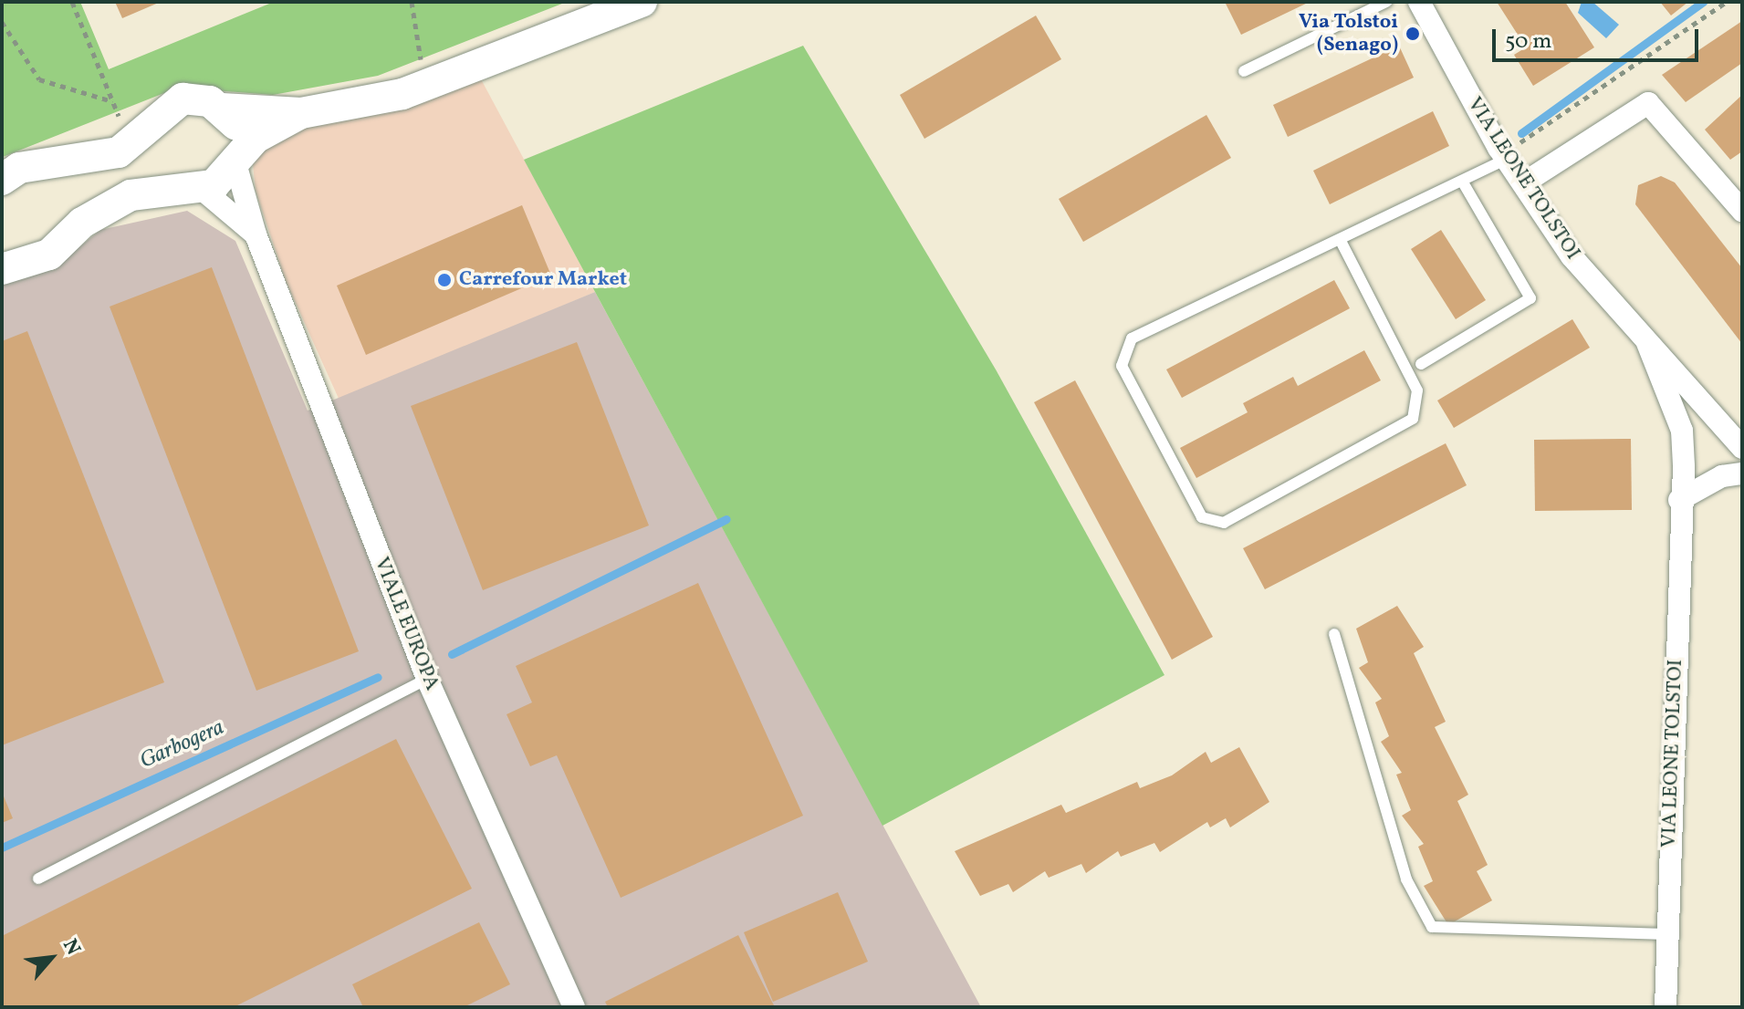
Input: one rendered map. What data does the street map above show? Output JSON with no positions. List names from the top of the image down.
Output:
{
  "streets": {
    "street": ["VIA LEONE TOLSTOI", "VIALE EUROPA"]
  },
  "water": ["Garbogera"],
  "places": ["Via Tolstoi (Senago)", "Carrefour Market"],
  "scale_bar": "50 m",
  "north": "top right"
}
